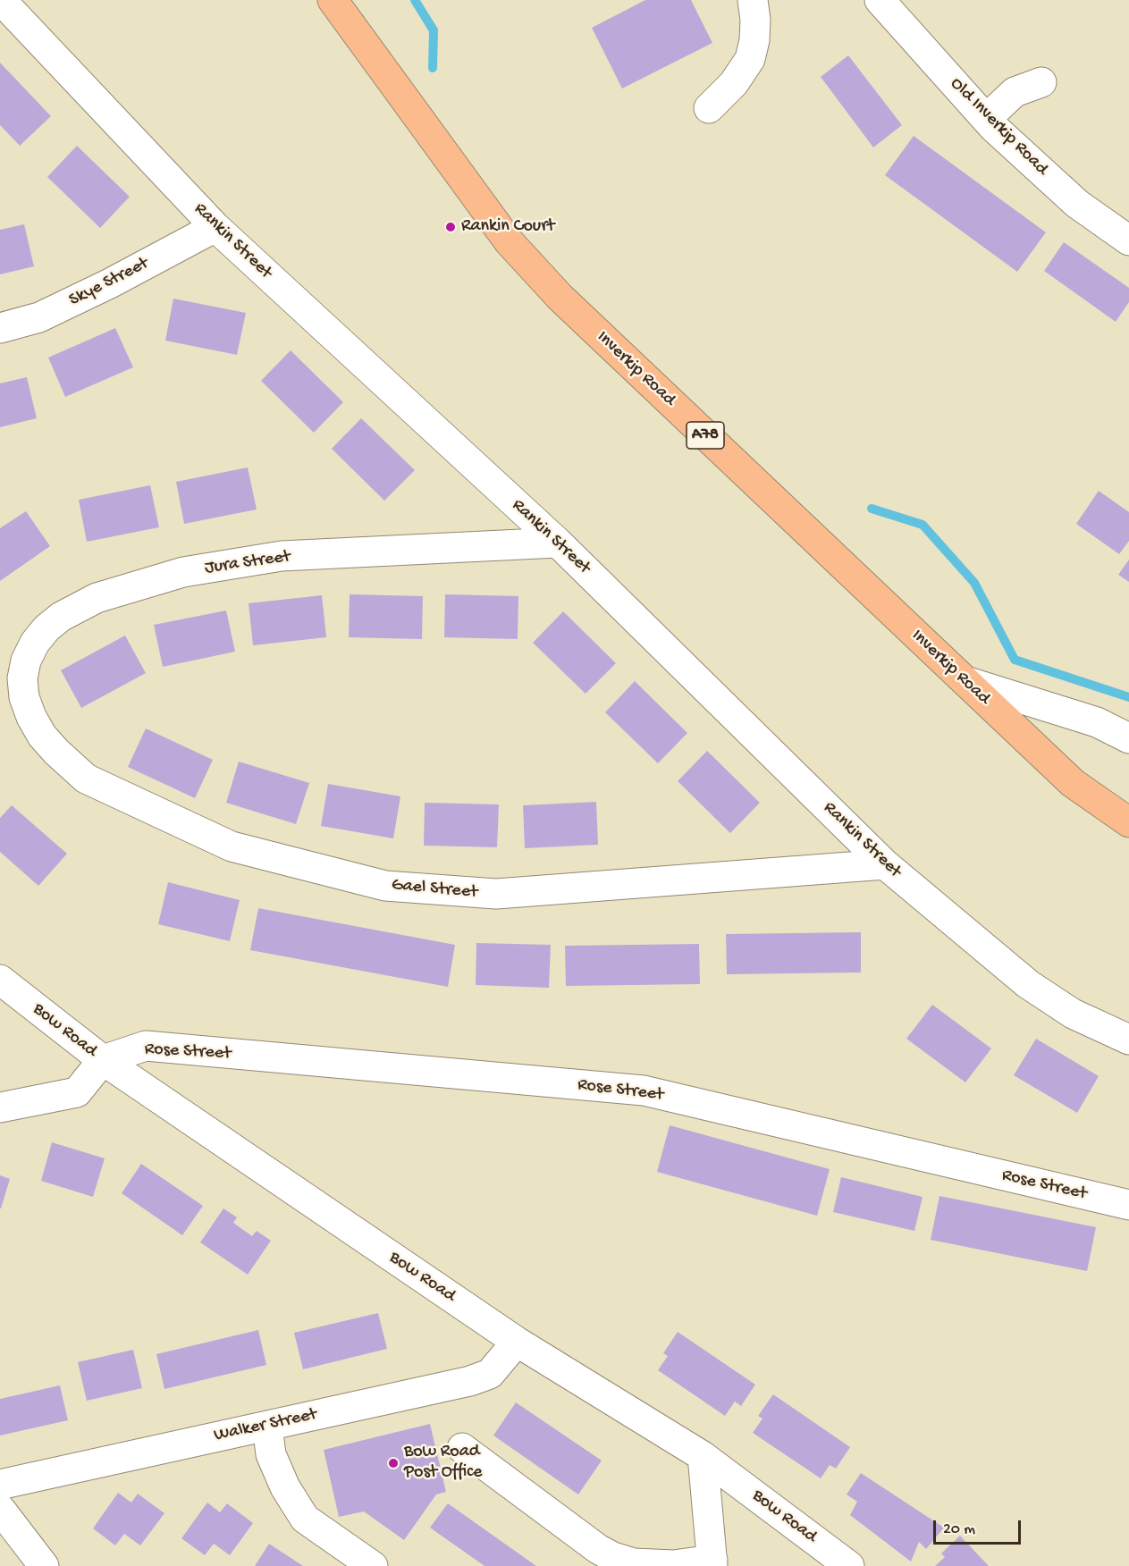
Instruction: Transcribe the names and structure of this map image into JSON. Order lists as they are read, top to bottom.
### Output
{
  "streets": {
    "highway": ["Inverkip Road", "A78"],
    "street": [
      "Old Inverkip Road",
      "Rankin Street",
      "Skye Street",
      "Jura Street",
      "Gael Street",
      "Bow Road",
      "Rose Street",
      "Walker Street"
    ]
  },
  "crossings": [
    ["Rankin Street", "Skye Street"],
    ["Rankin Street", "Jura Street"],
    ["Rankin Street", "Gael Street"],
    ["Jura Street", "Gael Street"],
    ["Bow Road", "Rose Street"],
    ["Bow Road", "Walker Street"]
  ],
  "places": ["Rankin Court", "Bow Road Post Office"],
  "scale_bar": "20 m"
}
